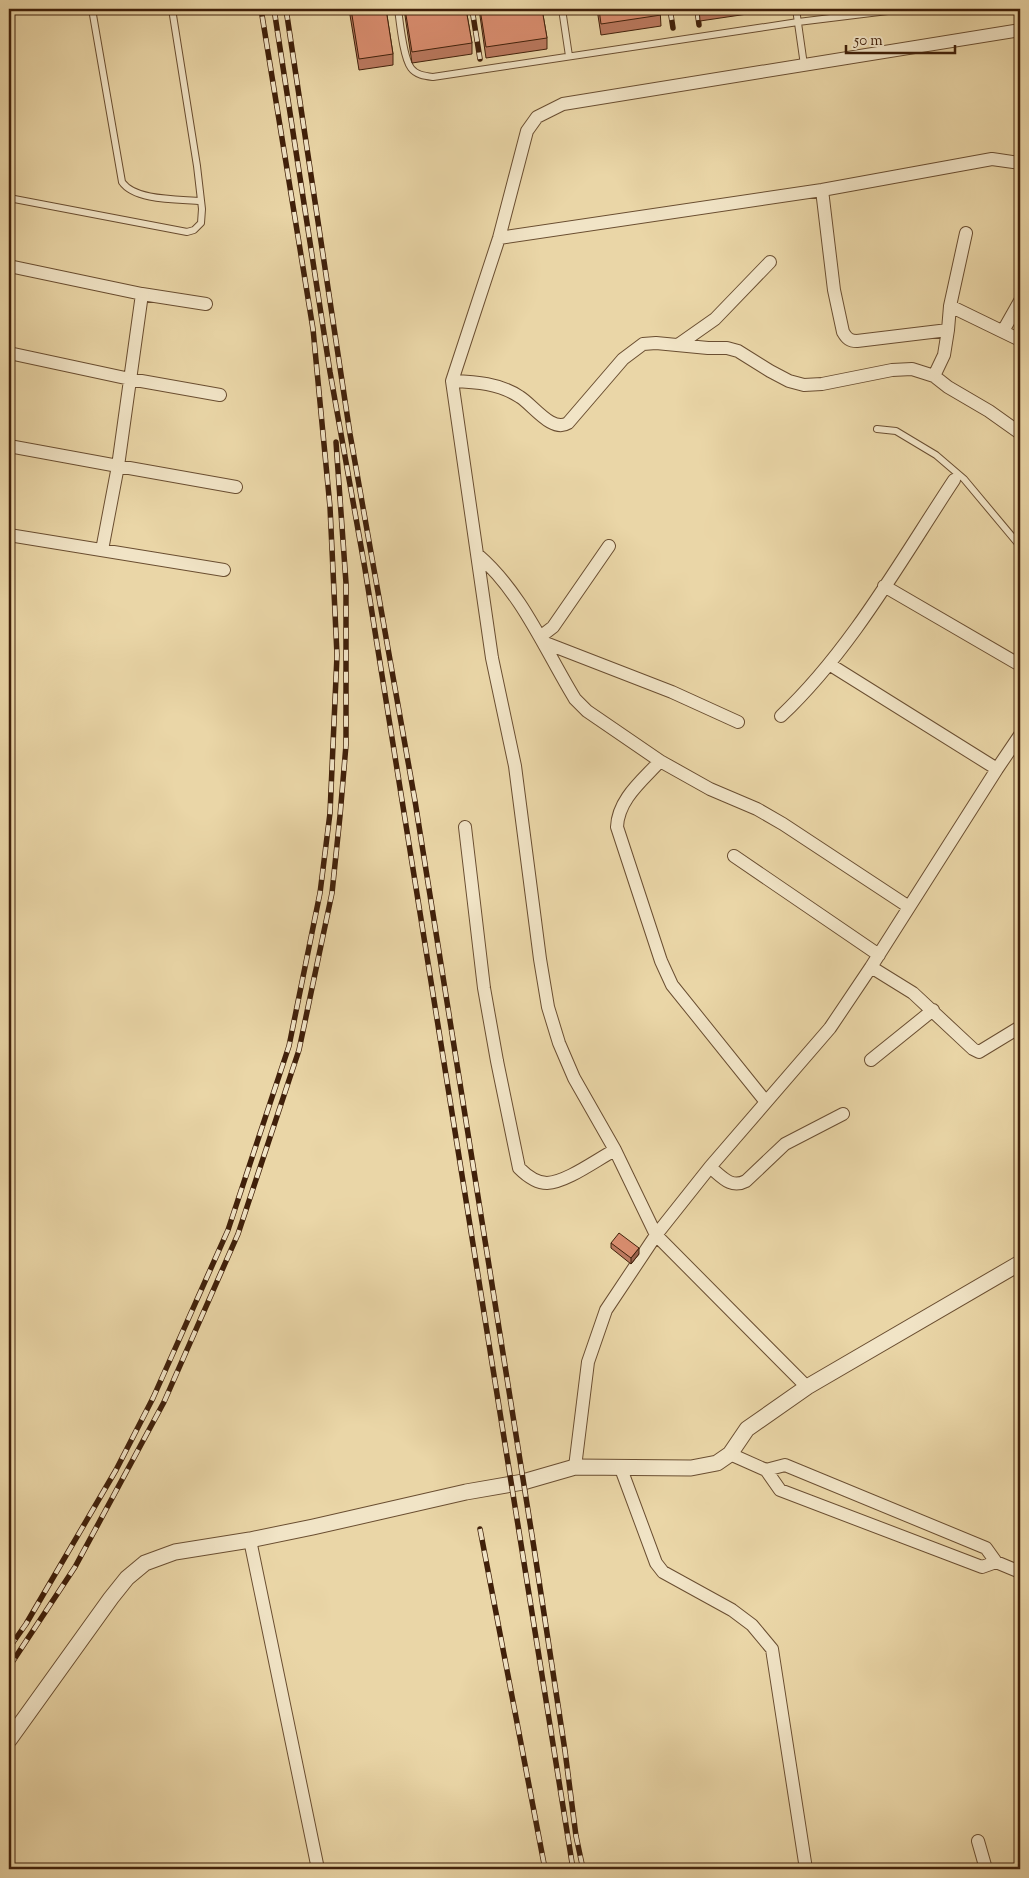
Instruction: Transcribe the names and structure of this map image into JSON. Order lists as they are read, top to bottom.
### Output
{
  "scale_bar": "50 m"
}
